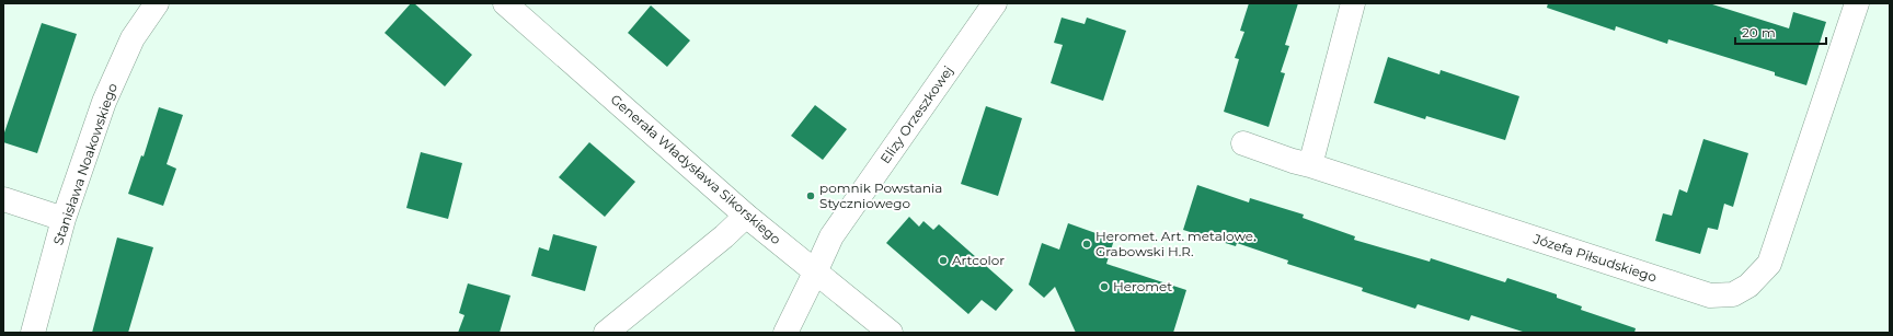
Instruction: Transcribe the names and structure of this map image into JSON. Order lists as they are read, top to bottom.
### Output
{
  "streets": {
    "street": [
      "Elizy Orzeszkowej",
      "Stanisława Noakowskiego",
      "Generała Władysława Sikorskiego",
      "Józefa Piłsudskiego"
    ]
  },
  "crossings": [
    ["Elizy Orzeszkowej", "Generała Władysława Sikorskiego"]
  ],
  "places": [
    "pomnik Powstania Styczniowego",
    "Heromet. Art. metalowe. Grabowski H.R.",
    "Artcolor",
    "Heromet"
  ],
  "scale_bar": "20 m"
}
